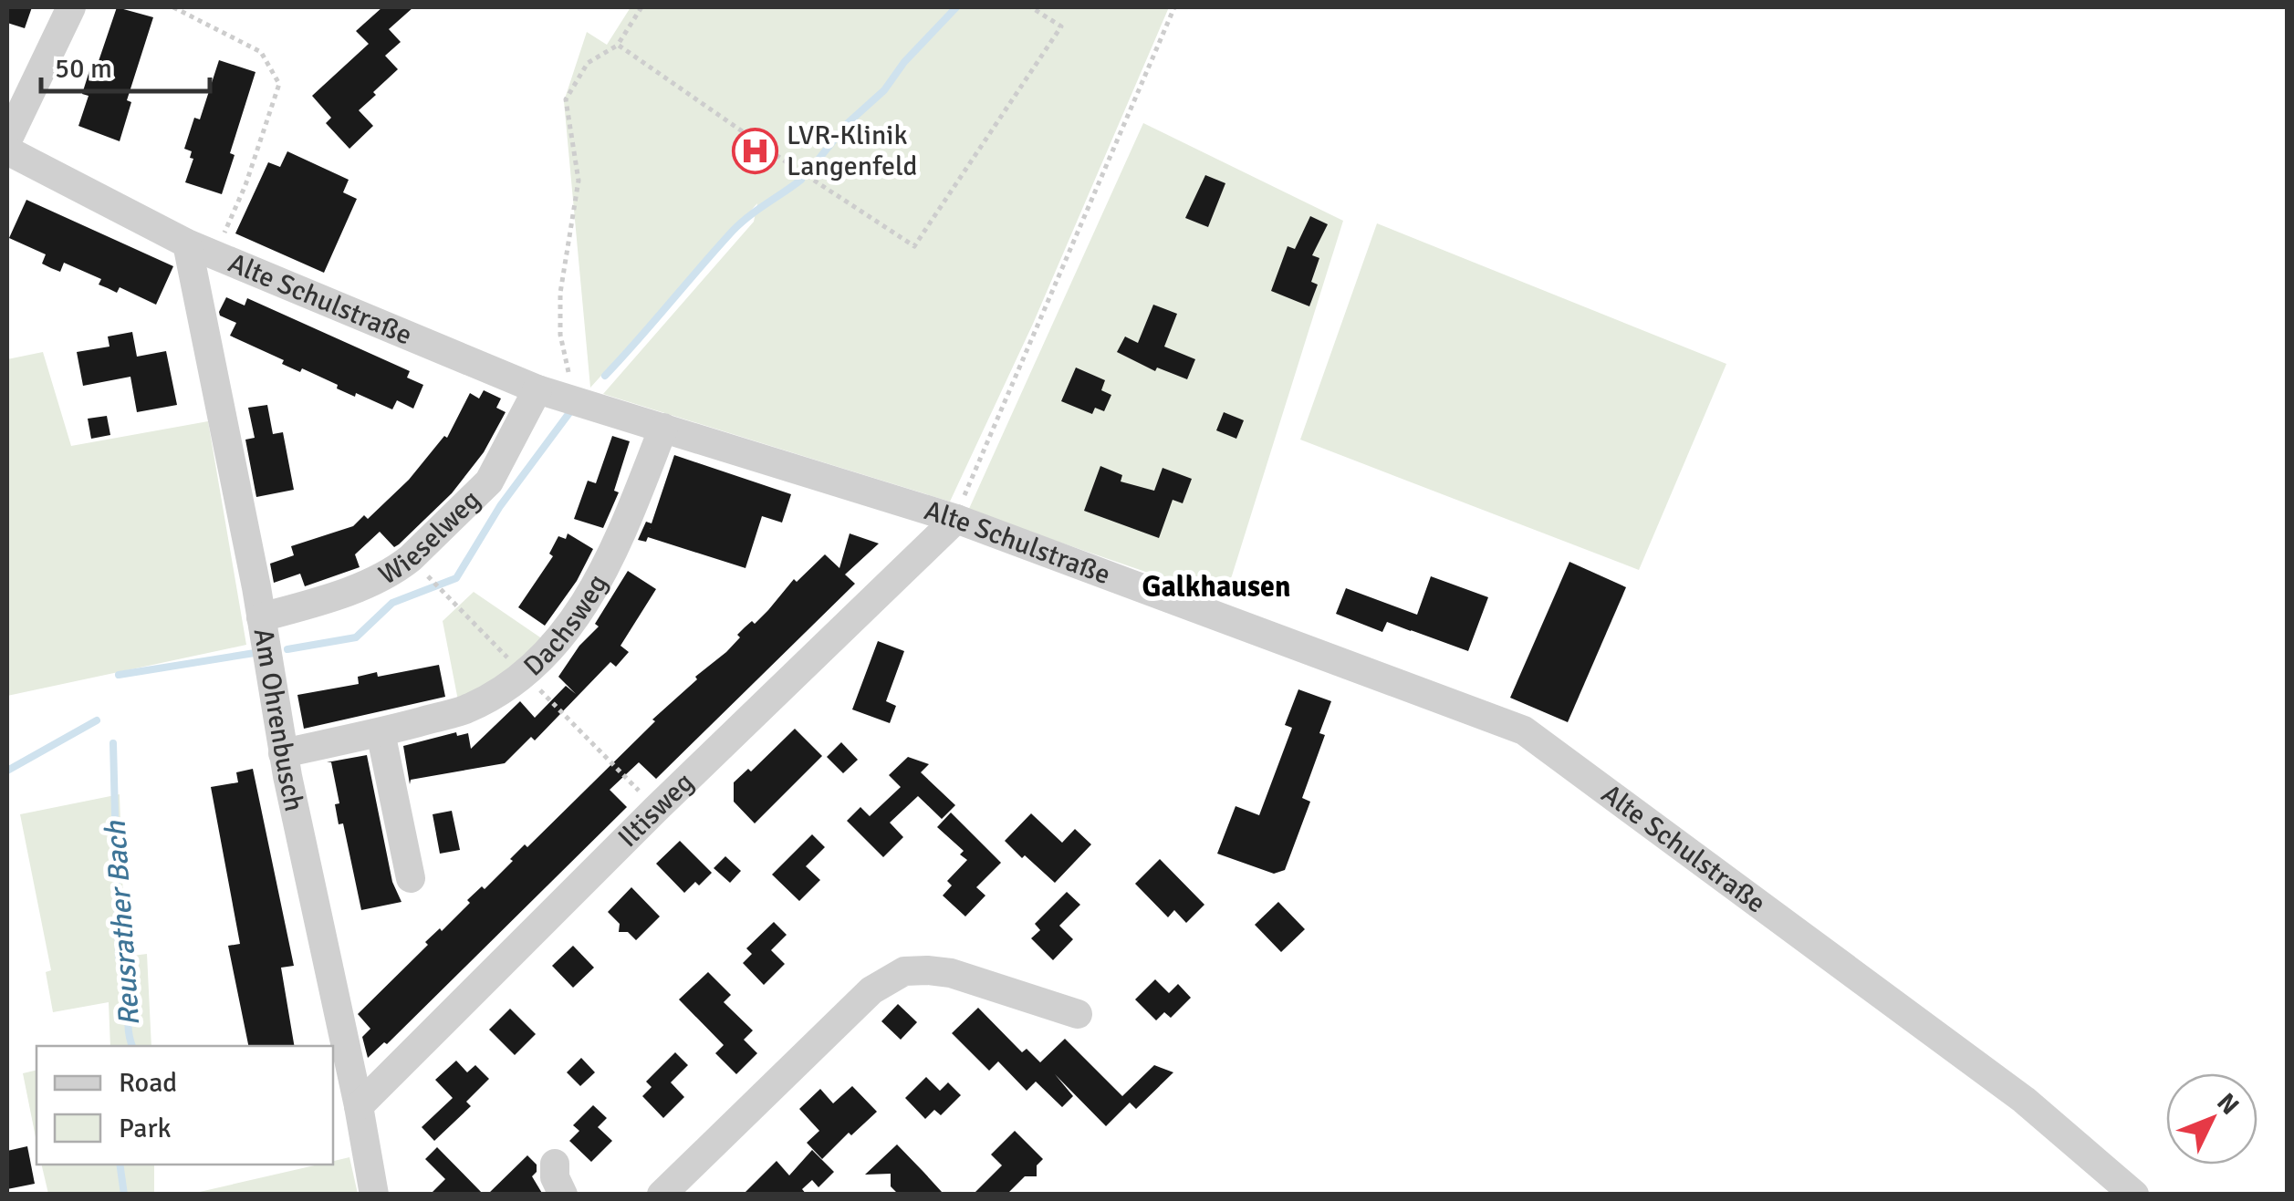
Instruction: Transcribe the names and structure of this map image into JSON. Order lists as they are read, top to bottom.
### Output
{
  "streets": {
    "street": [
      "Alte Schulstraße",
      "Wieselweg",
      "Dachsweg",
      "Am Ohrenbusch",
      "Iltisweg"
    ]
  },
  "crossings": [
    ["Alte Schulstraße", "Wieselweg"],
    ["Alte Schulstraße", "Dachsweg"],
    ["Alte Schulstraße", "Am Ohrenbusch"],
    ["Alte Schulstraße", "Iltisweg"],
    ["Wieselweg", "Am Ohrenbusch"],
    ["Dachsweg", "Am Ohrenbusch"],
    ["Am Ohrenbusch", "Iltisweg"]
  ],
  "districts": ["Galkhausen"],
  "water": ["Reusrather Bach"],
  "places": {
    "hospital": ["LVR-Klinik Langenfeld"]
  },
  "legend": ["Road", "Park"],
  "scale_bar": "50 m",
  "north": "top right"
}
